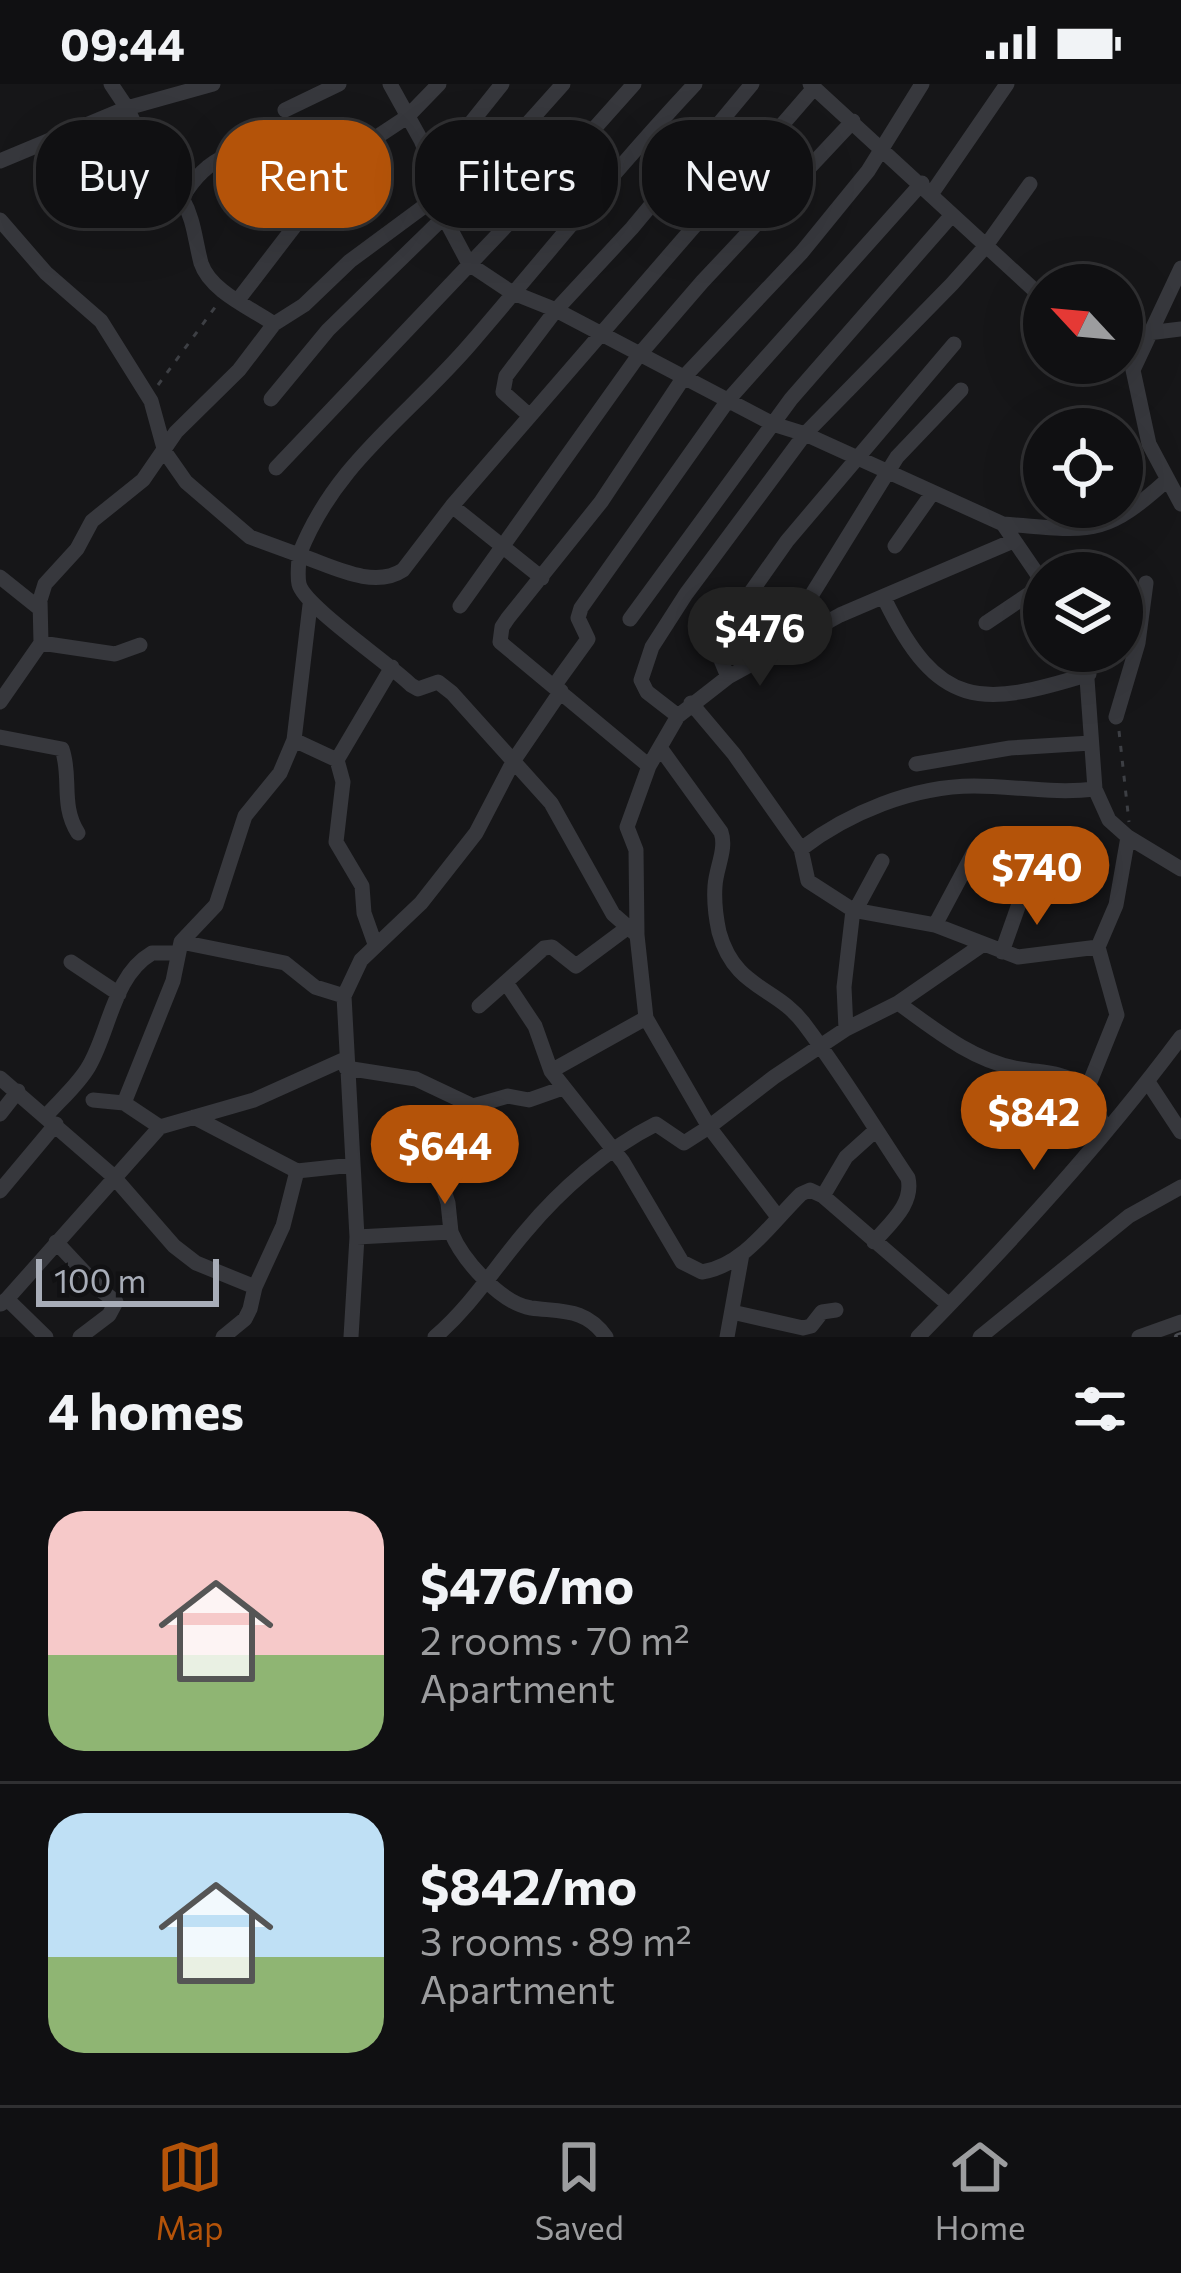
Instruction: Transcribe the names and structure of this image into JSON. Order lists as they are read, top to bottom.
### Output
{
  "scale_bar": "100 m",
  "north": "top left",
  "page": {
    "status": "09:44",
    "chip": [
      "Buy",
      "Rent",
      "Filters",
      "New"
    ],
    "price": [
      "$476",
      "$740",
      "$842",
      "$644"
    ],
    "scale": "100 m",
    "heading": "4 homes",
    "list": [
      {
        "name": "$476/mo",
        "note": "2 rooms · 70 m² · Apartment"
      },
      {
        "name": "$842/mo",
        "note": "3 rooms · 89 m² · Apartment"
      }
    ],
    "tabs": ["Map", "Saved", "Home"]
  }
}
